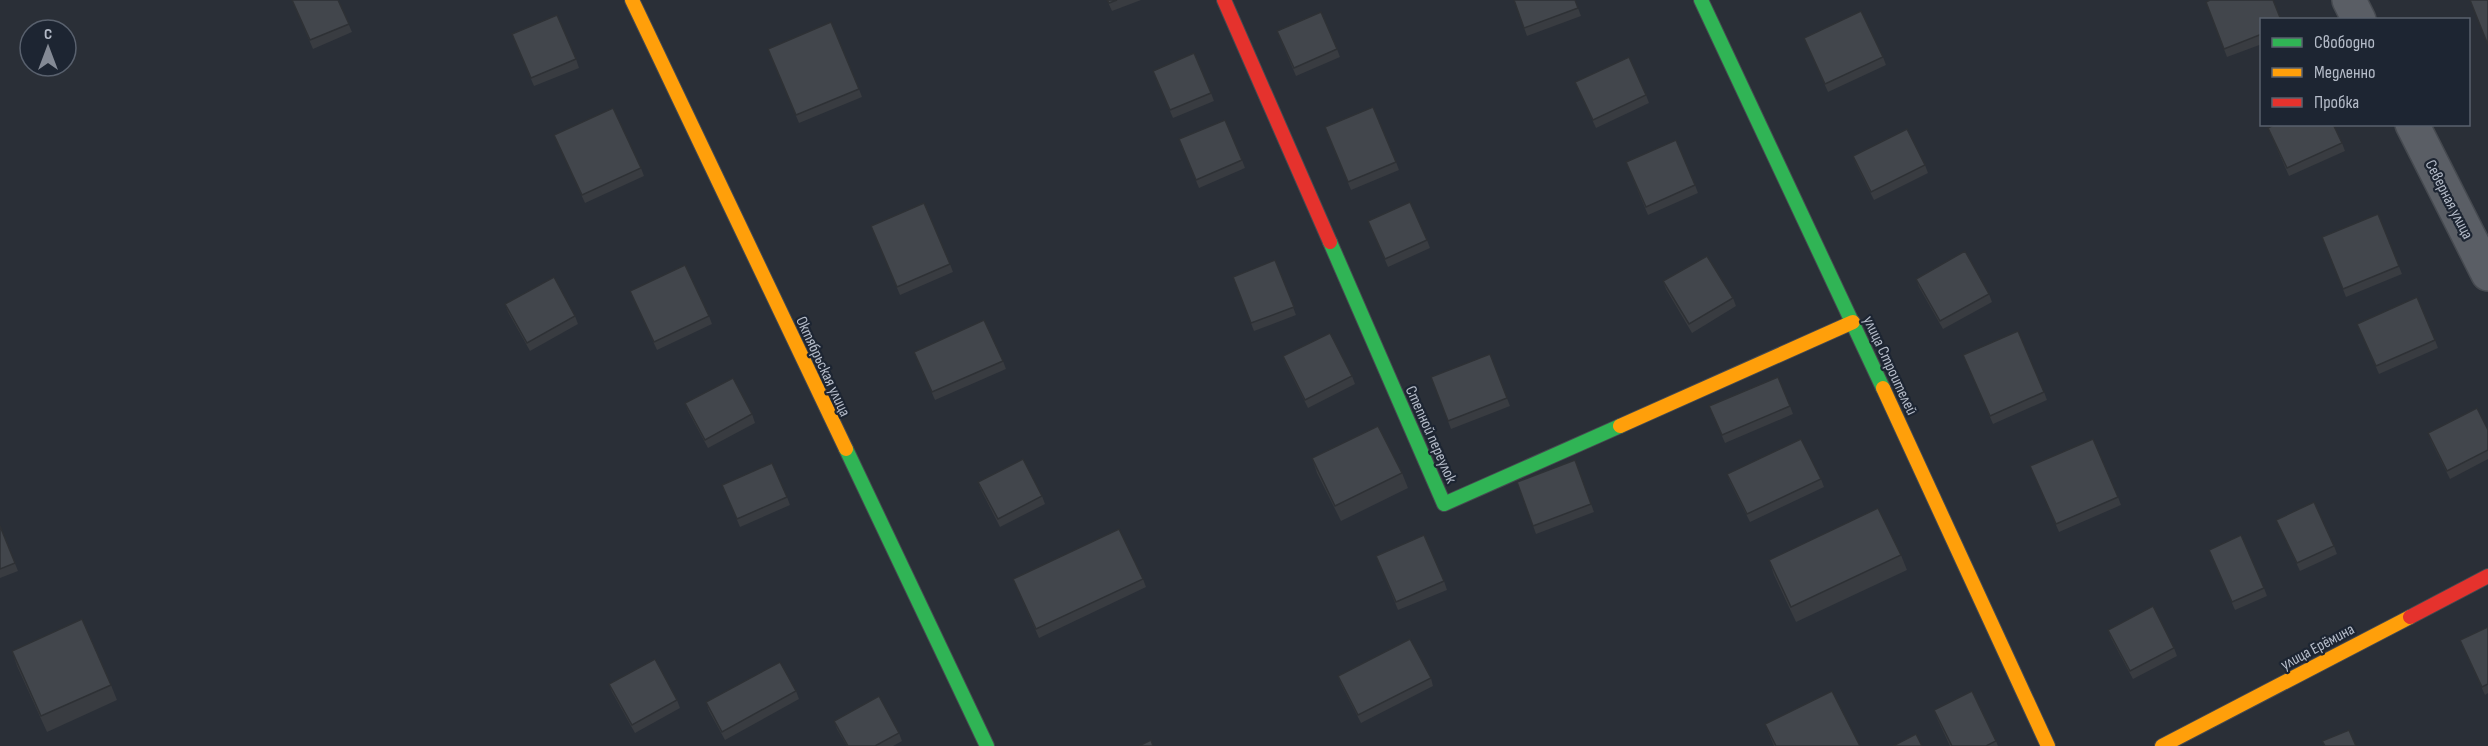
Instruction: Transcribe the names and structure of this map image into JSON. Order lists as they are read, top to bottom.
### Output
{
  "streets": {
    "street": [
      "Северная улица",
      "улица Строителей",
      "Октябрьская улица",
      "Степной переулок",
      "улица Ерёмина"
    ]
  },
  "crossings": [
    ["улица Строителей", "Степной переулок"]
  ],
  "legend": ["Свободно", "Медленно", "Пробка"],
  "north": "top"
}
